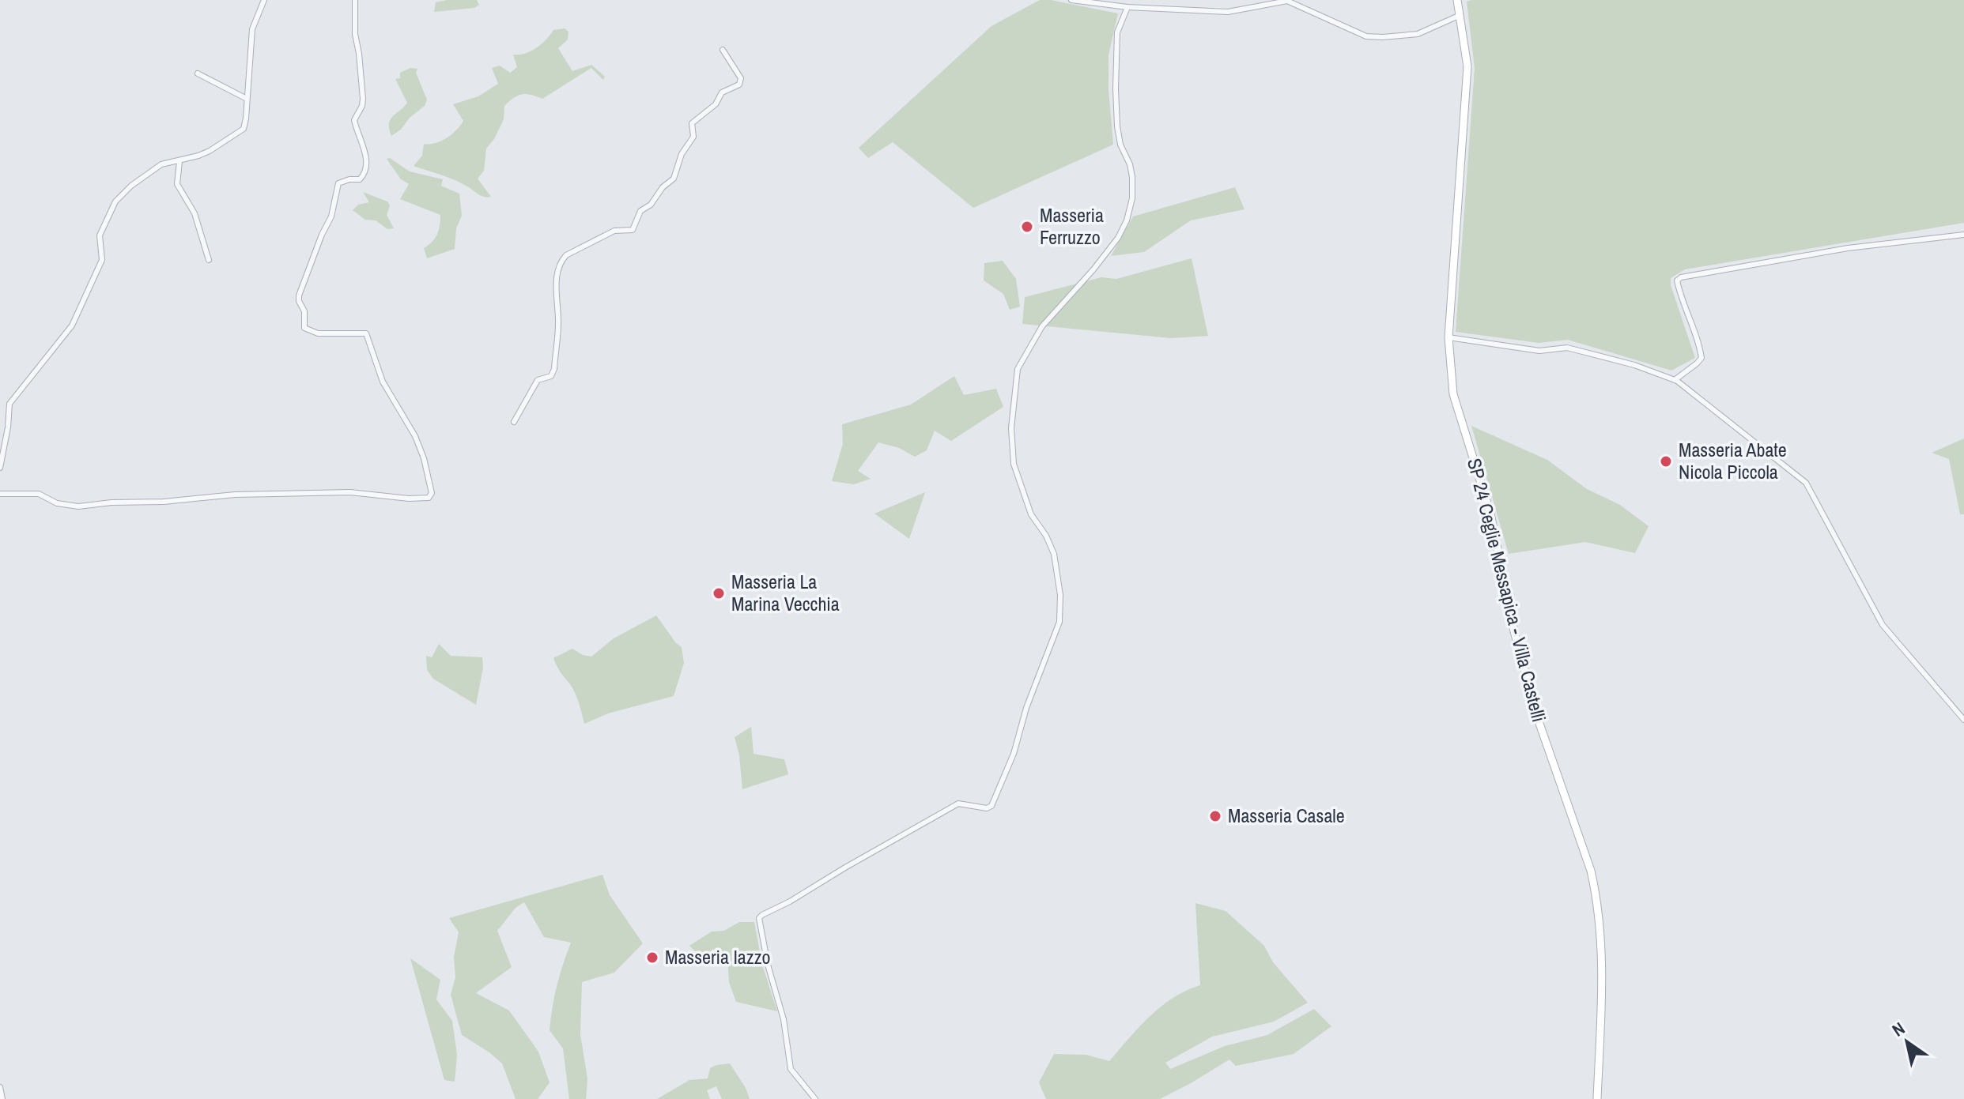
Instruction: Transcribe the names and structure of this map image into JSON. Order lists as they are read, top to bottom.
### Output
{
  "streets": {
    "main road": ["SP 24 Ceglie Messapica - Villa Castelli"]
  },
  "places": [
    "Masseria Ferruzzo",
    "Masseria Abate Nicola Piccola",
    "Masseria La Marina Vecchia",
    "Masseria Casale",
    "Masseria Iazzo"
  ],
  "north": "top left"
}
